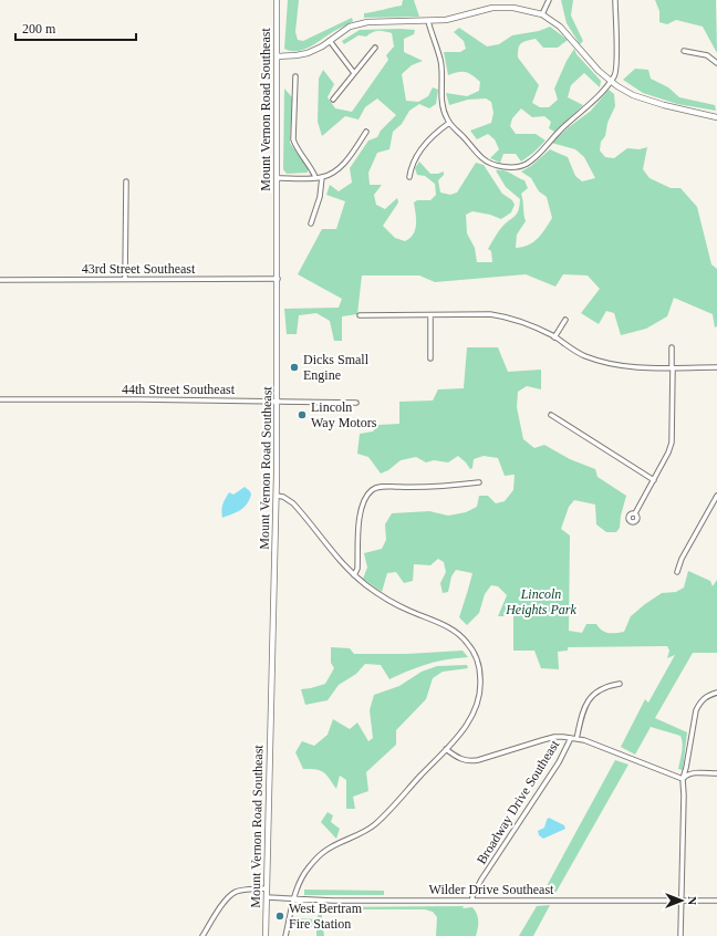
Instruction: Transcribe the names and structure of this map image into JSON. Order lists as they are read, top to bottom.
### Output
{
  "streets": {
    "main road": ["Mount Vernon Road Southeast"],
    "street": [
      "43rd Street Southeast",
      "44th Street Southeast",
      "Broadway Drive Southeast",
      "Wilder Drive Southeast"
    ]
  },
  "crossings": [
    ["Mount Vernon Road Southeast", "43rd Street Southeast"],
    ["Mount Vernon Road Southeast", "44th Street Southeast"],
    ["Mount Vernon Road Southeast", "Wilder Drive Southeast"],
    ["Broadway Drive Southeast", "Wilder Drive Southeast"]
  ],
  "parks": ["Lincoln Heights Park"],
  "places": ["Dicks Small Engine", "Lincoln Way Motors", "West Bertram Fire Station"],
  "scale_bar": "200 m",
  "north": "right"
}
